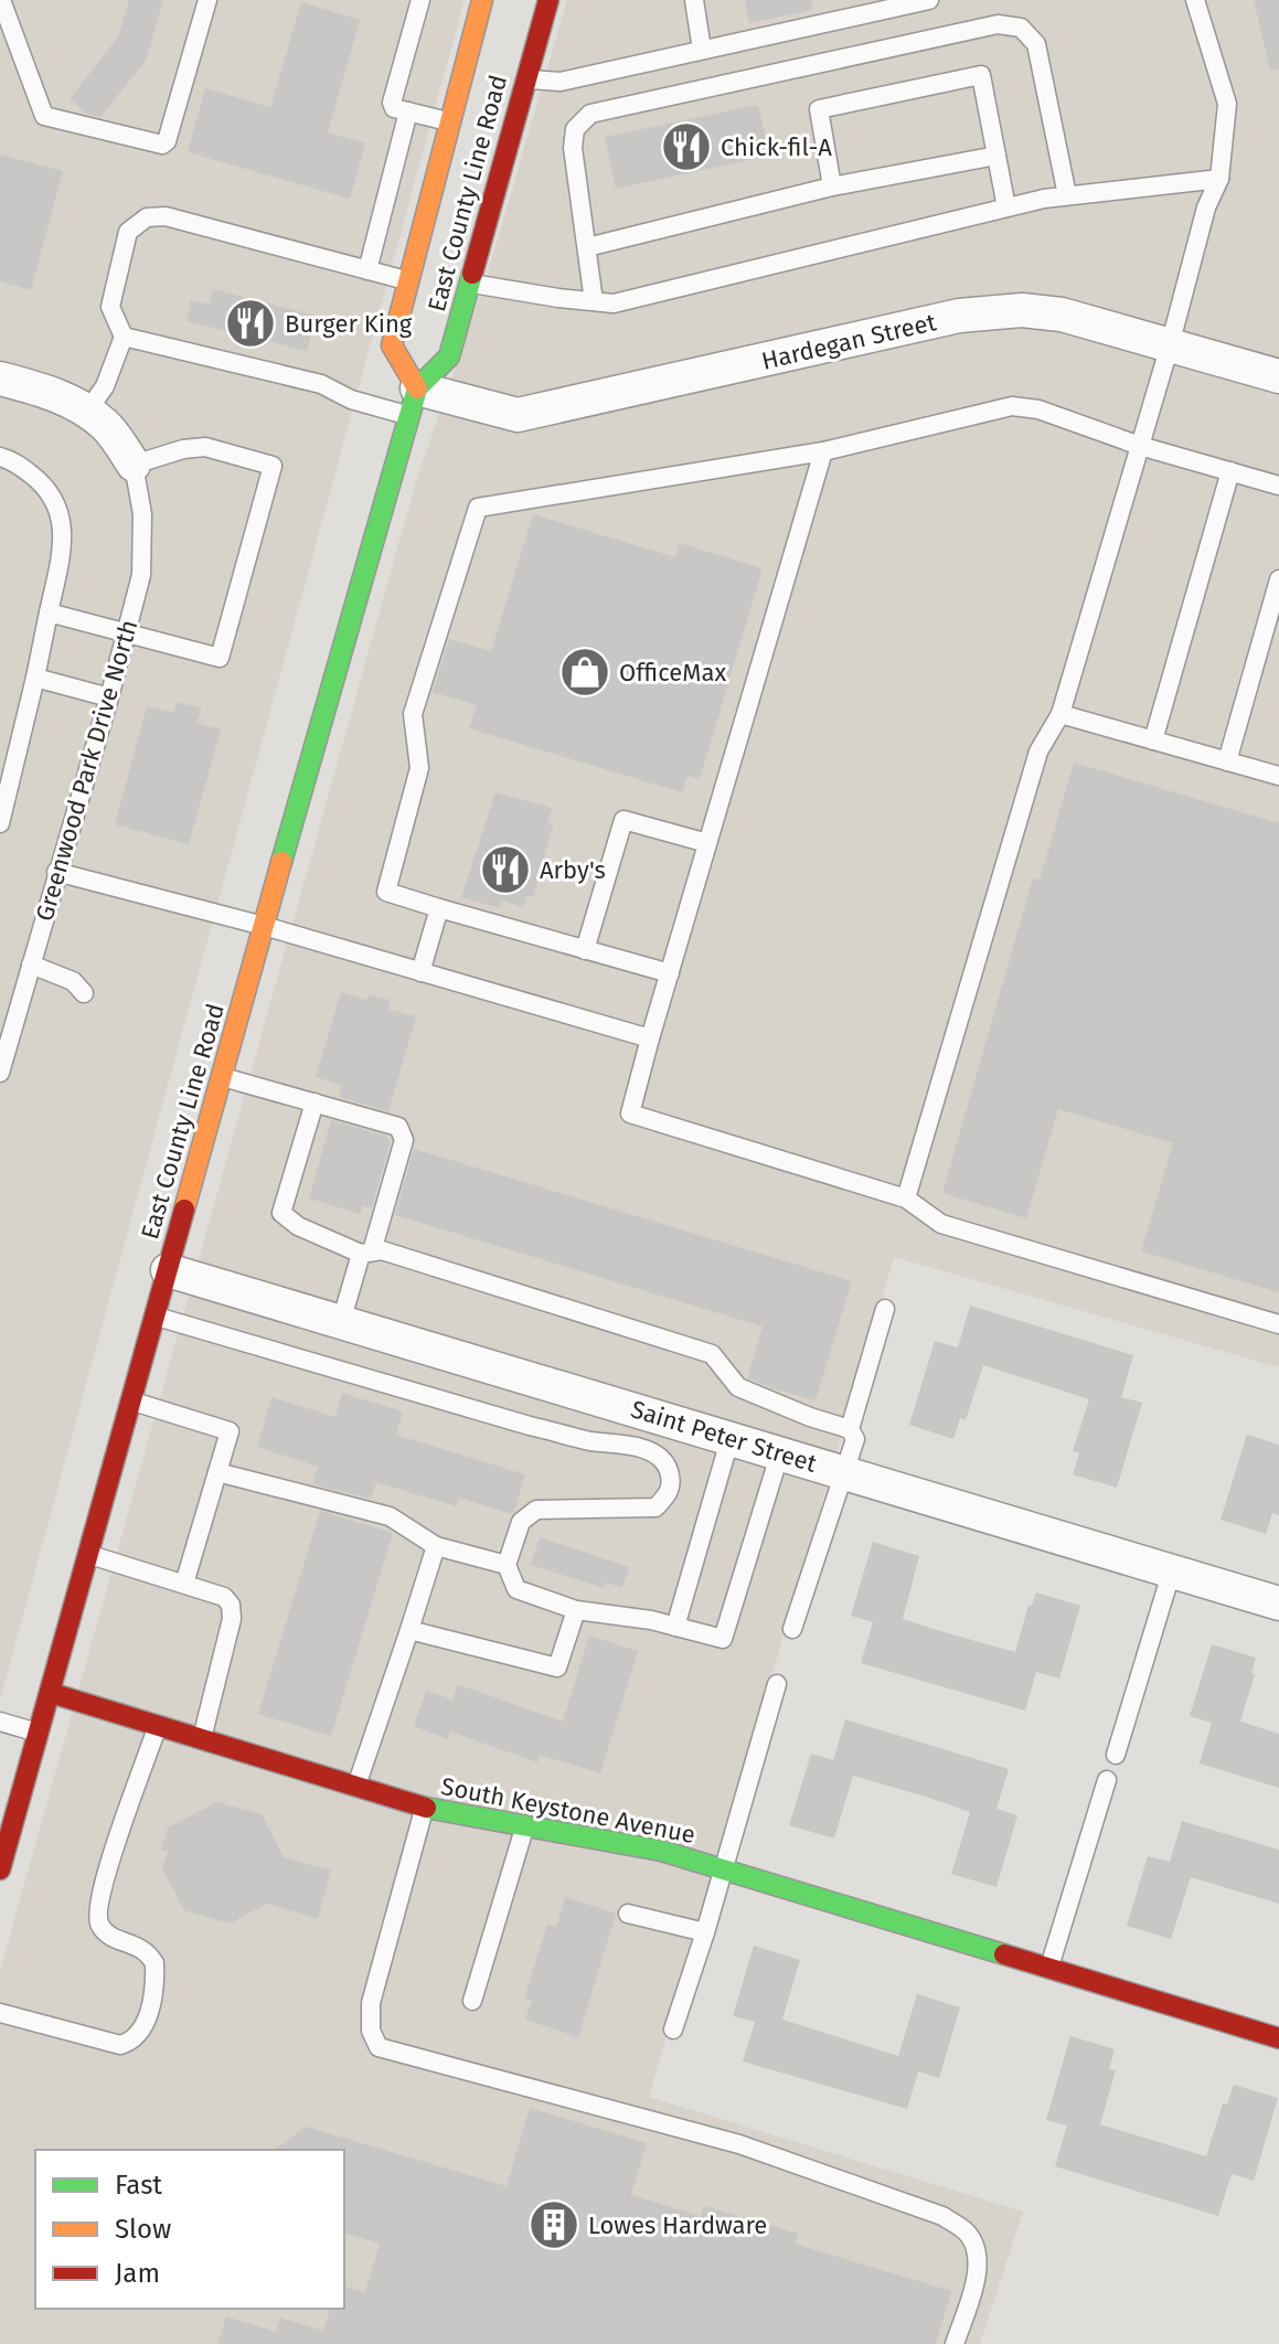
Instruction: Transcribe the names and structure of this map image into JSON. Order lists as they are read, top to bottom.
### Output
{
  "streets": {
    "main road": ["East County Line Road", "South Keystone Avenue"],
    "street": ["Hardegan Street", "Saint Peter Street"],
    "lane": ["Greenwood Park Drive North"]
  },
  "crossings": [
    ["East County Line Road", "Hardegan Street"],
    ["East County Line Road", "Saint Peter Street"],
    ["East County Line Road", "South Keystone Avenue"]
  ],
  "places": {
    "restaurant": ["Chick-fil-A", "Burger King", "Arby's"],
    "shop": ["OfficeMax"],
    "building": ["Lowes Hardware"]
  },
  "legend": ["Fast", "Slow", "Jam"]
}
